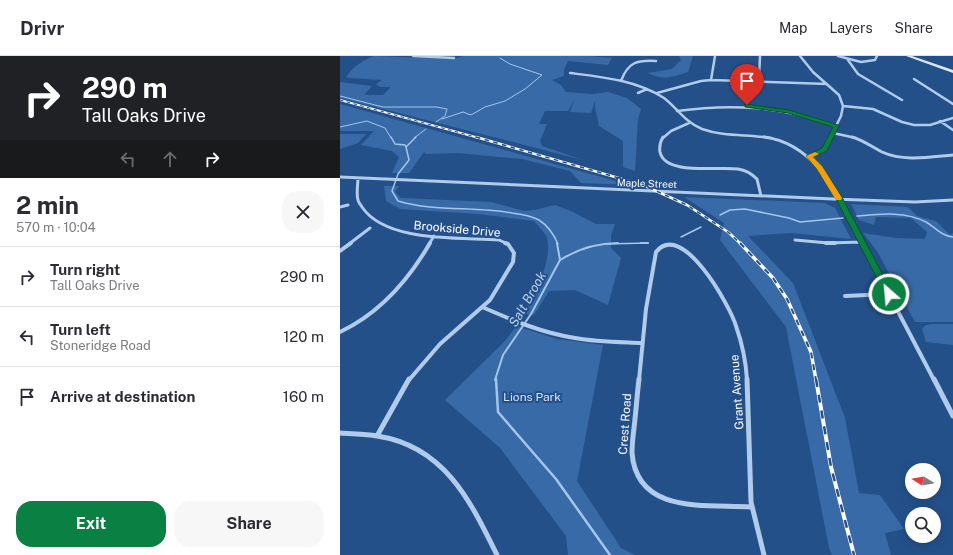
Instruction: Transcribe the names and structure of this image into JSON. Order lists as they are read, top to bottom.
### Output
{
  "streets": {
    "street": [
      "Maple Street",
      "Brookside Drive",
      "Grant Avenue",
      "Crest Road"
    ]
  },
  "crossings": [
    ["Grant Avenue", "Crest Road"]
  ],
  "water": ["Salt Brook"],
  "parks": ["Lions Park"],
  "north": "left",
  "page": {
    "header": "Drivr",
    "nav": ["Map", "Layers", "Share"],
    "turn": ["290 m", "Tall Oaks Drive"],
    "heading": ["2 min", "570 m · 10:04"],
    "list": [
      {
        "name": "Turn right",
        "note": "Tall Oaks Drive",
        "value": "290 m"
      },
      {
        "name": "Turn left",
        "note": "Stoneridge Road",
        "value": "120 m"
      },
      {
        "name": "Arrive at destination",
        "value": "160 m"
      }
    ],
    "buttons": ["Exit", "Share"]
  }
}
